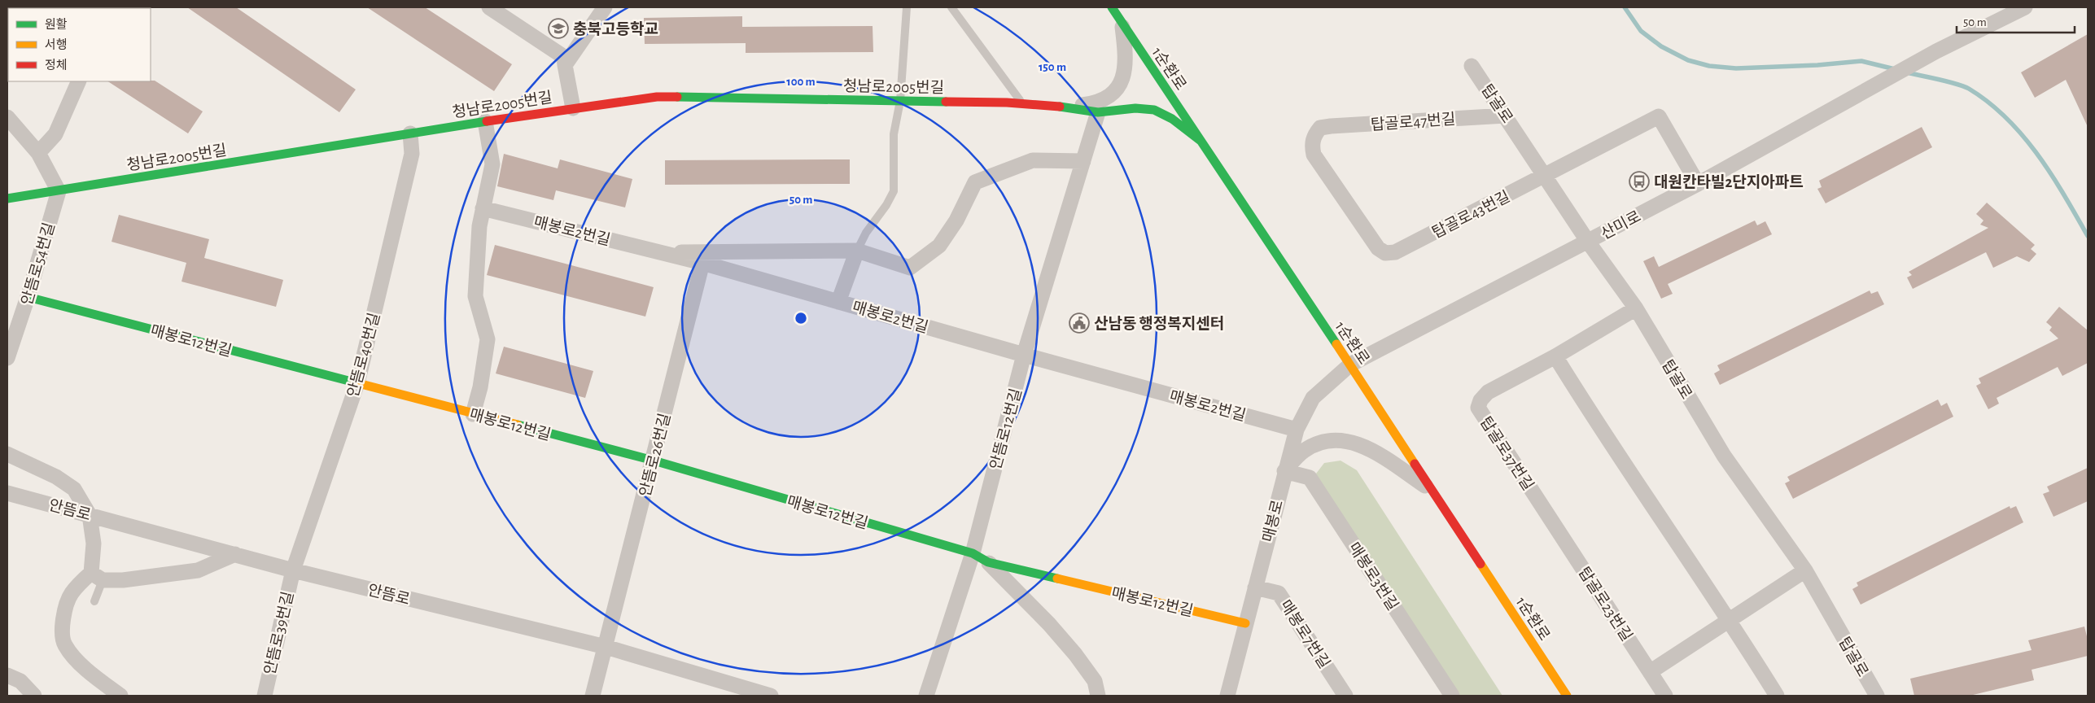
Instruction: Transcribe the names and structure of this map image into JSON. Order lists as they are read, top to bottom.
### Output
{
  "streets": {
    "street": [
      "1순환로",
      "청남로2005번길",
      "탑골로",
      "탑골로47번길",
      "탑골로43번길",
      "산미로",
      "매봉로2번길",
      "안뜸로54번길",
      "매봉로12번길",
      "안뜸로40번길",
      "안뜸로12번길",
      "탑골로37번길",
      "안뜸로26번길",
      "안뜸로",
      "매봉로",
      "매봉로3번길",
      "탑골로23번길",
      "안뜸로39번길",
      "매봉로7번길"
    ]
  },
  "crossings": [
    ["1순환로", "청남로2005번길"],
    ["1순환로", "산미로"],
    ["1순환로", "매봉로"],
    ["청남로2005번길", "안뜸로54번길"],
    ["청남로2005번길", "안뜸로40번길"],
    ["청남로2005번길", "안뜸로12번길"],
    ["탑골로", "탑골로47번길"],
    ["탑골로", "탑골로43번길"],
    ["탑골로", "산미로"],
    ["탑골로", "탑골로37번길"],
    ["탑골로47번길", "탑골로43번길"],
    ["탑골로43번길", "산미로"],
    ["산미로", "매봉로"],
    ["매봉로2번길", "안뜸로12번길"],
    ["매봉로2번길", "안뜸로26번길"],
    ["매봉로2번길", "매봉로"],
    ["안뜸로54번길", "매봉로12번길"],
    ["매봉로12번길", "안뜸로40번길"],
    ["매봉로12번길", "안뜸로12번길"],
    ["매봉로12번길", "안뜸로26번길"],
    ["매봉로12번길", "매봉로"],
    ["안뜸로40번길", "안뜸로"],
    ["안뜸로40번길", "안뜸로39번길"],
    ["탑골로37번길", "탑골로23번길"],
    ["안뜸로26번길", "안뜸로"],
    ["안뜸로", "안뜸로39번길"],
    ["매봉로", "매봉로3번길"],
    ["매봉로", "매봉로7번길"]
  ],
  "places": {
    "school or university": ["충북고등학교"],
    "bus stop": ["대원칸타빌2단지아파트"],
    "public building": ["산남동 행정복지센터"]
  },
  "legend": ["원활", "서행", "정체"],
  "scale_bar": "50 m",
  "rings": ["150 m", "100 m", "50 m"]
}
